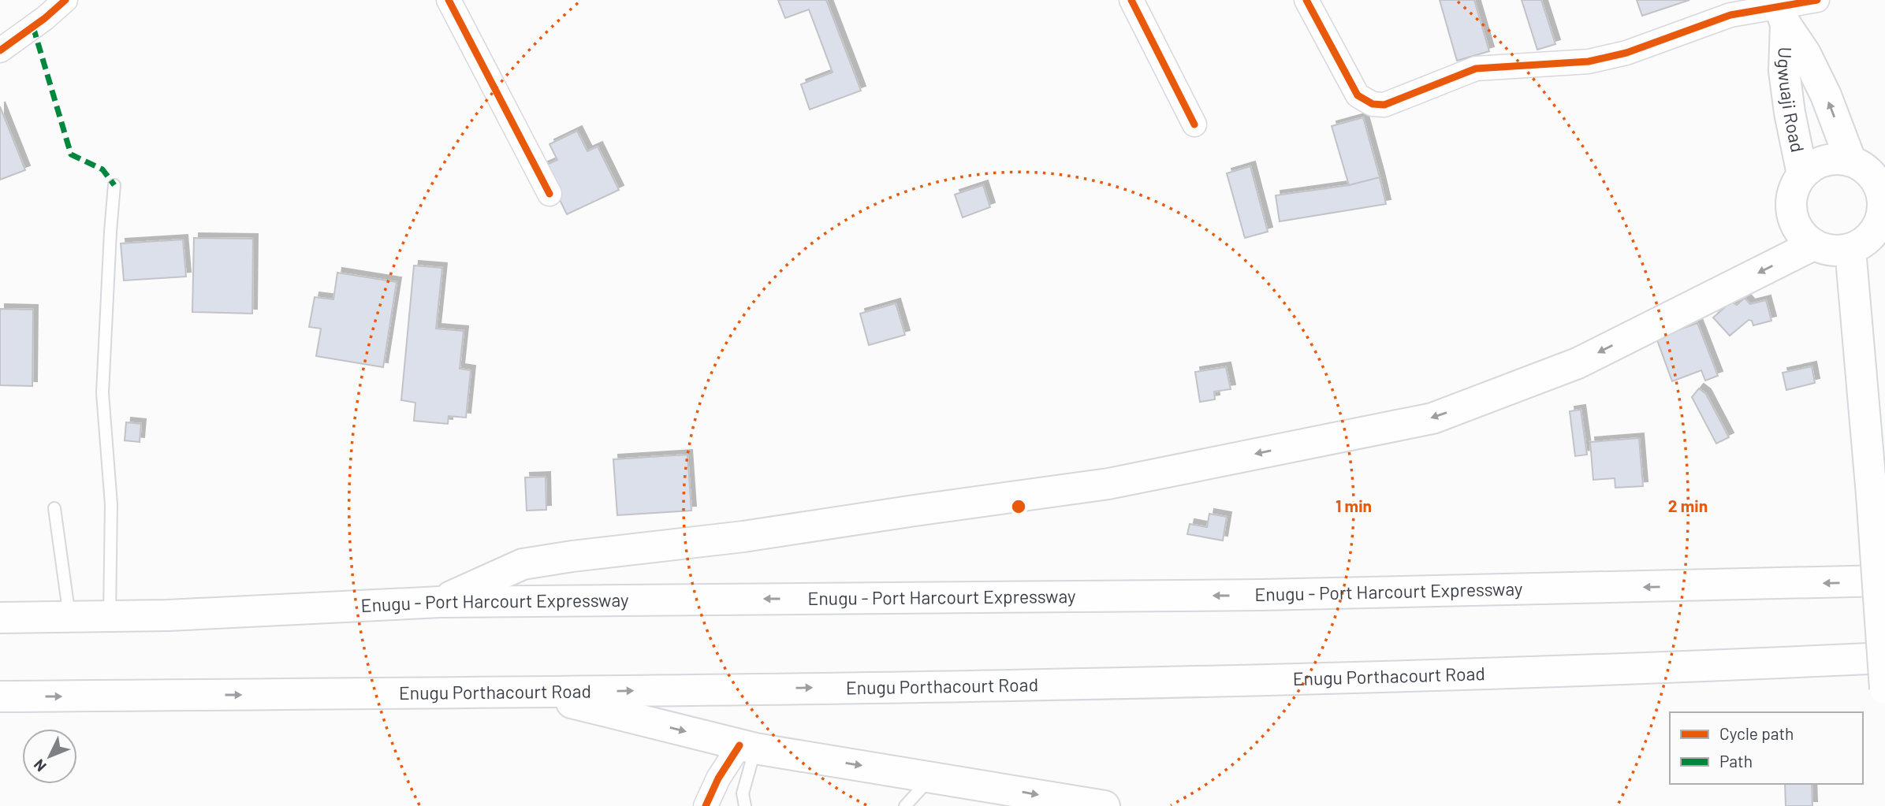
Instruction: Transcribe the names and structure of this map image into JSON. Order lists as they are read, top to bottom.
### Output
{
  "streets": {
    "main road": ["Ugwuaji Road", "Enugu - Port Harcourt Expressway", "Enugu Porthacourt Road"]
  },
  "legend": ["Cycle path", "Path"],
  "north": "bottom left",
  "rings": ["1 min", "2 min"]
}
